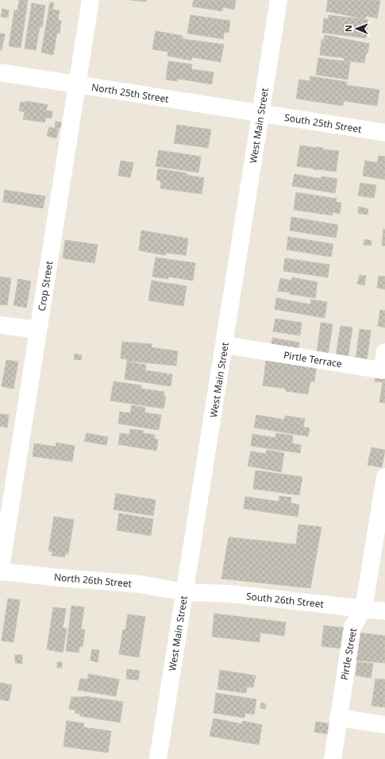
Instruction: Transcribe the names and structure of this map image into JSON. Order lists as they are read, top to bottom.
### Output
{
  "streets": {
    "street": [
      "North 25th Street",
      "South 25th Street",
      "West Main Street",
      "Crop Street",
      "Pirtle Terrace",
      "North 26th Street",
      "South 26th Street",
      "Pirtle Street"
    ]
  },
  "crossings": [
    ["North 25th Street", "South 25th Street"],
    ["North 25th Street", "West Main Street"],
    ["North 25th Street", "Crop Street"],
    ["South 25th Street", "West Main Street"],
    ["West Main Street", "Pirtle Terrace"],
    ["West Main Street", "North 26th Street"],
    ["West Main Street", "South 26th Street"],
    ["Crop Street", "North 26th Street"],
    ["North 26th Street", "South 26th Street"],
    ["South 26th Street", "Pirtle Street"]
  ],
  "north": "left"
}
